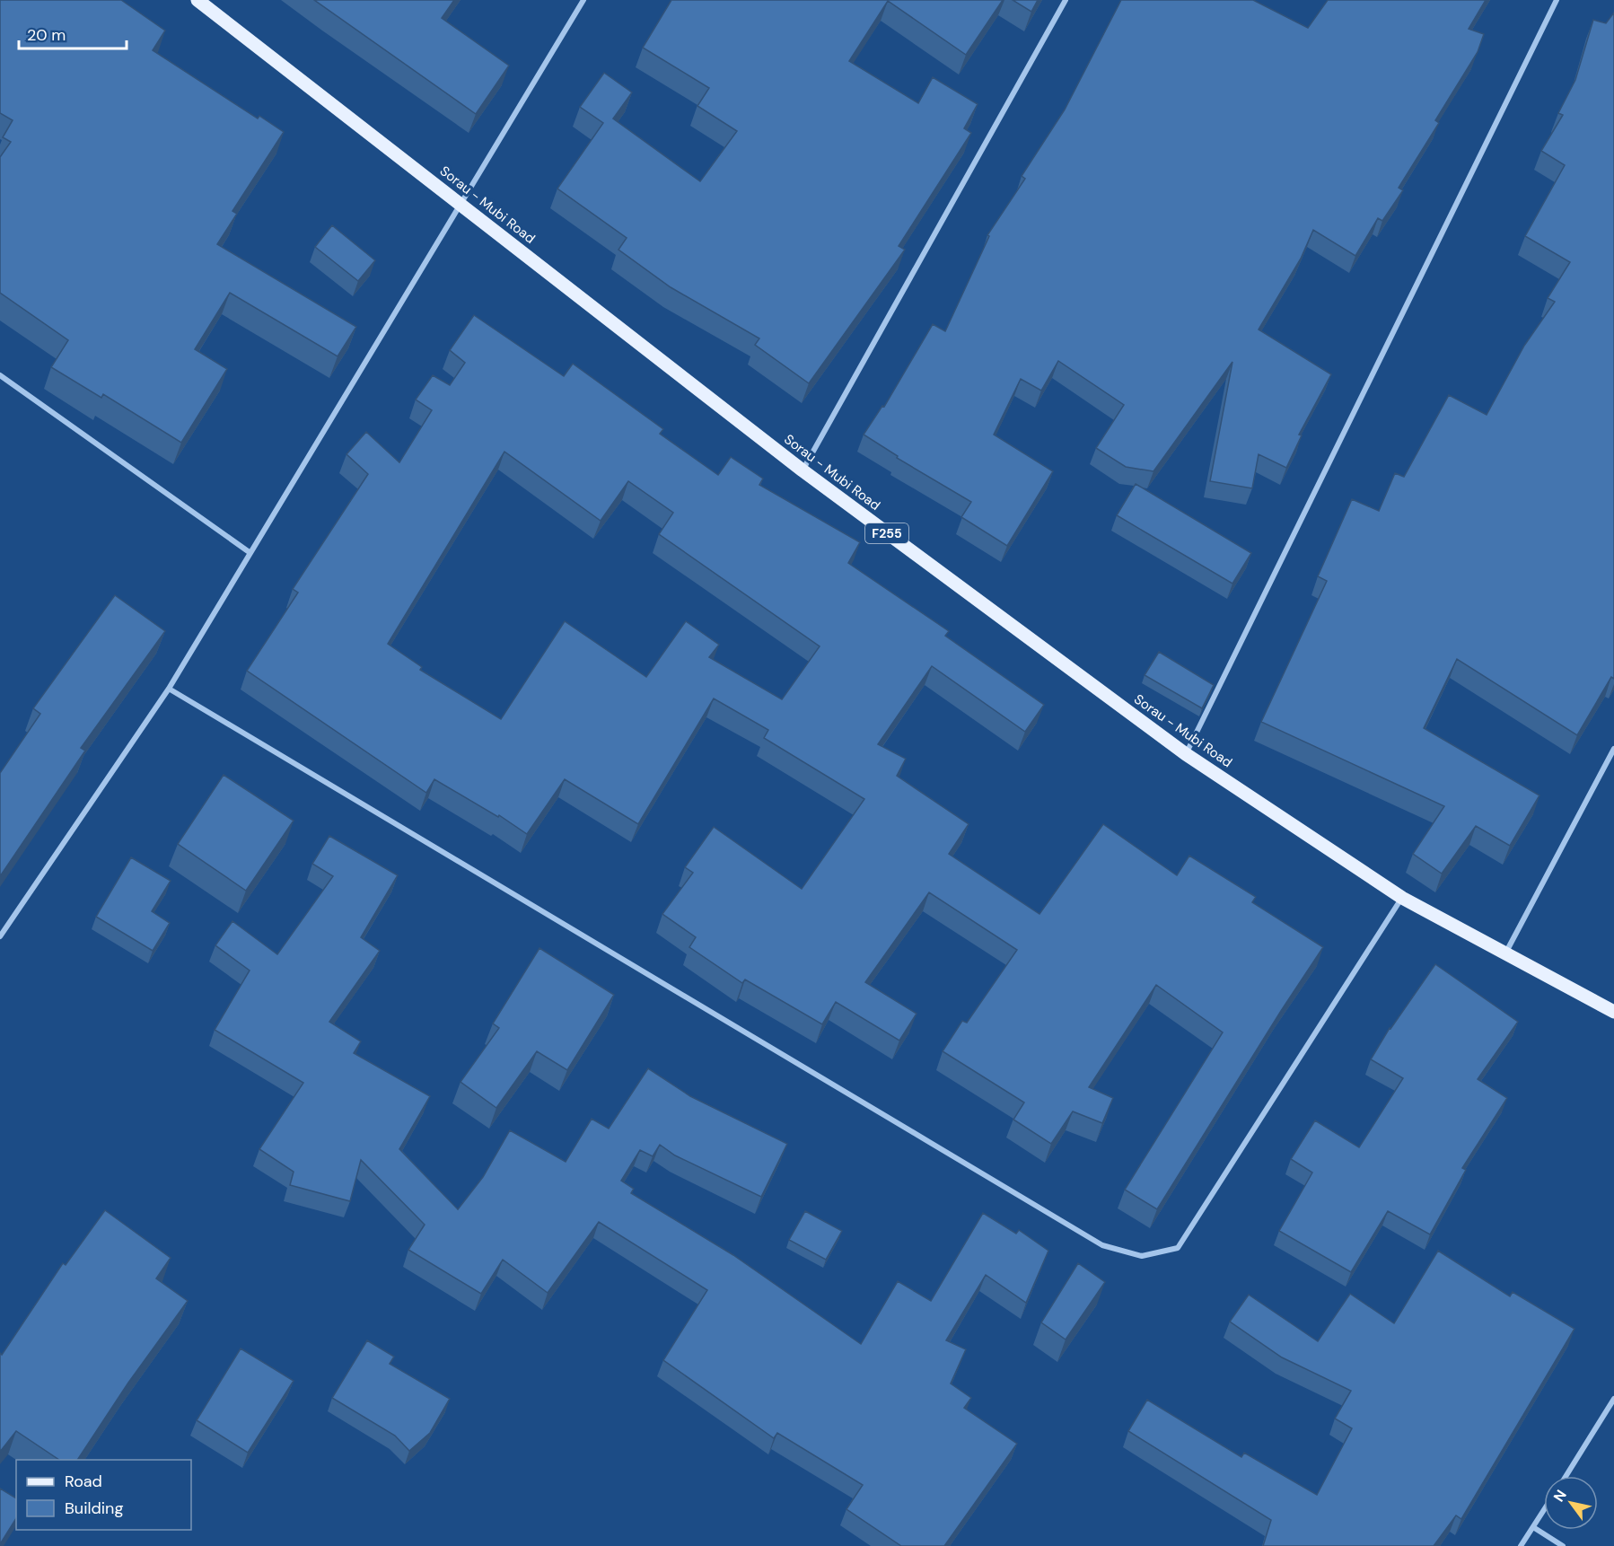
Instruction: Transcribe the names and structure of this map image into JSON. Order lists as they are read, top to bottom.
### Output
{
  "streets": {
    "main road": ["Sorau - Mubi Road", "F255"]
  },
  "legend": ["Road", "Building"],
  "scale_bar": "20 m",
  "north": "top left"
}
